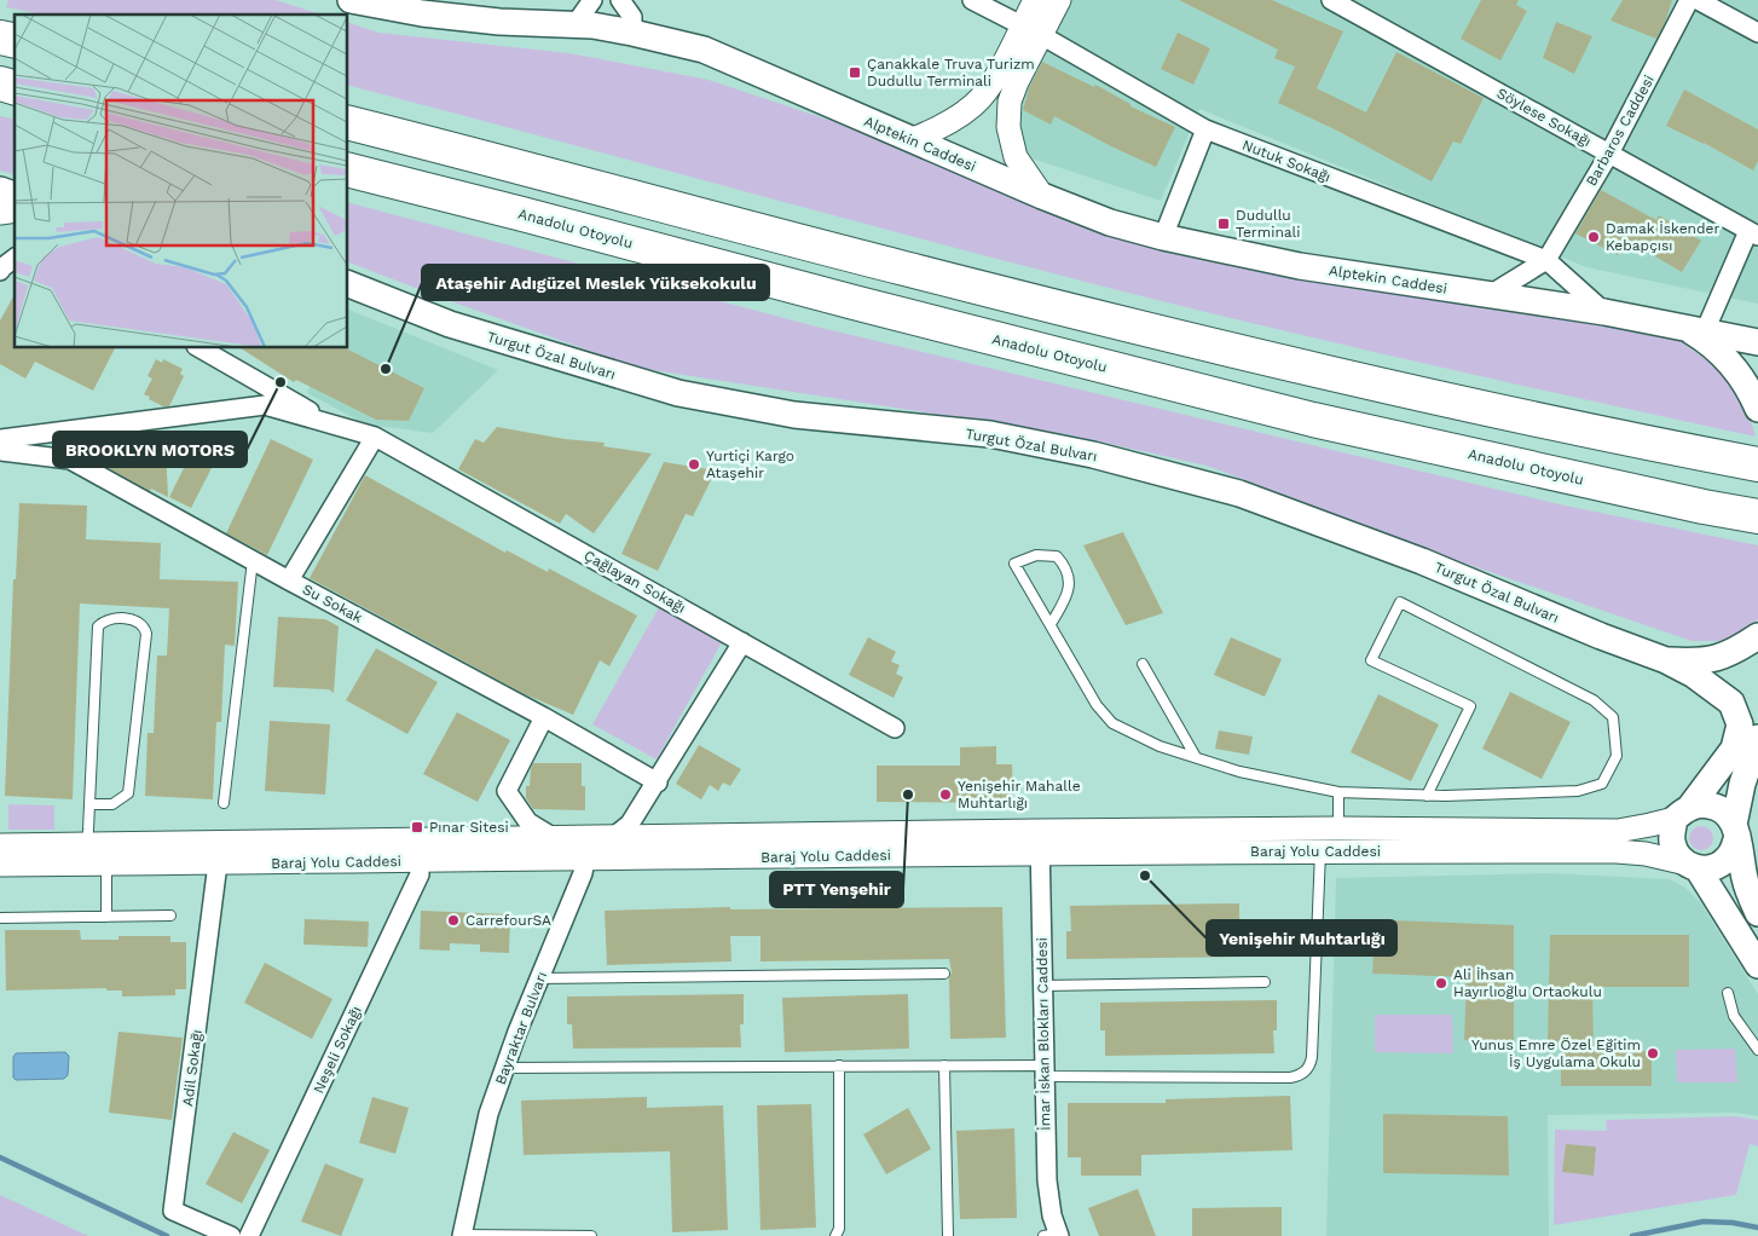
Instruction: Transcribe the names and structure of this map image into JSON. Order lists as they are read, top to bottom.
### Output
{
  "streets": {
    "highway": ["Anadolu Otoyolu"],
    "main road": ["Alptekin Caddesi", "Turgut Özal Bulvarı", "Baraj Yolu Caddesi"],
    "street": [
      "Söylese Sokağı",
      "Barbaros Caddesi",
      "Nutuk Sokağı",
      "Çağlayan Sokağı",
      "Su Sokak",
      "Bayraktar Bulvarı",
      "İmar İskan Blokları Caddesi",
      "Neşeli Sokağı",
      "Adil Sokağı"
    ]
  },
  "crossings": [
    ["Söylese Sokağı", "Barbaros Caddesi"],
    ["Barbaros Caddesi", "Nutuk Sokağı"],
    ["Baraj Yolu Caddesi", "Bayraktar Bulvarı"],
    ["Baraj Yolu Caddesi", "İmar İskan Blokları Caddesi"],
    ["Baraj Yolu Caddesi", "Neşeli Sokağı"],
    ["Baraj Yolu Caddesi", "Adil Sokağı"]
  ],
  "places": {
    "transit": ["Çanakkale Truva Turizm Dudullu Terminali", "Dudullu Terminali", "Pınar Sitesi"],
    "other": [
      "Damak İskender Kebapçısı",
      "Ataşehir Adıgüzel Meslek Yüksekokulu",
      "BROOKLYN MOTORS",
      "Yurtiçi Kargo Ataşehir",
      "PTT Yenşehir",
      "Yenişehir Mahalle Muhtarlığı",
      "Yenişehir Muhtarlığı",
      "CarrefourSA",
      "Ali İhsan Hayırlıoğlu Ortaokulu",
      "Yunus Emre Özel Eğitim İş Uygulama Okulu"
    ]
  }
}
